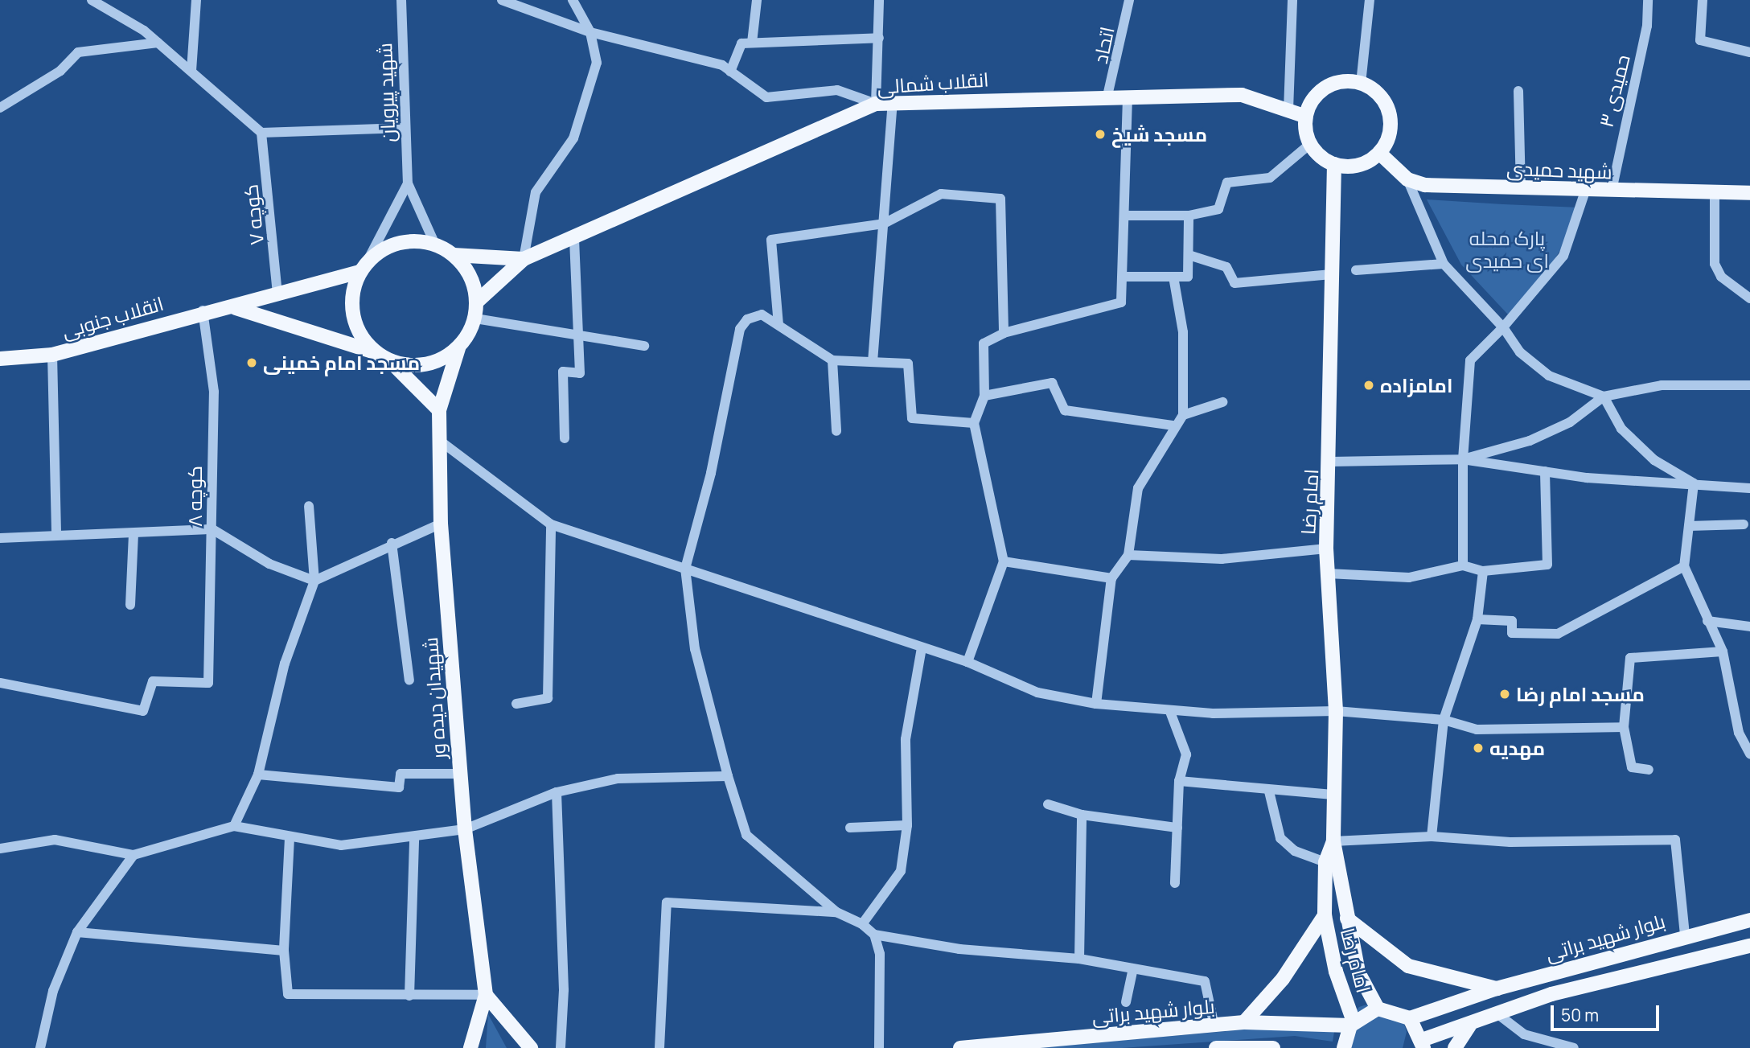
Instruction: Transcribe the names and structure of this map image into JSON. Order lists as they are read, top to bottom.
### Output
{
  "streets": {
    "main road": [
      "انقلاب شمالی",
      "شهید حمیدی",
      "انقلاب جنوبی",
      "امام رضا",
      "شهیدان دیده ور",
      "بلوار شهید براتی"
    ],
    "street": [
      "اتحاد",
      "حمیدی ۳",
      "شهید پیرویان",
      "کوچه ۷",
      "کوچه ۸"
    ]
  },
  "crossings": [
    ["اتحاد", "انقلاب شمالی"],
    ["انقلاب شمالی", "امام رضا"],
    ["حمیدی ۳", "شهید حمیدی"],
    ["انقلاب جنوبی", "کوچه ۸"],
    ["امام رضا", "بلوار شهید براتی"]
  ],
  "parks": ["پارک محله ای حمیدی"],
  "places": [
    "مسجد شیخ",
    "مسجد امام خمینی",
    "امامزاده",
    "مسجد امام رضا",
    "مهدیه"
  ],
  "scale_bar": "50 m"
}
